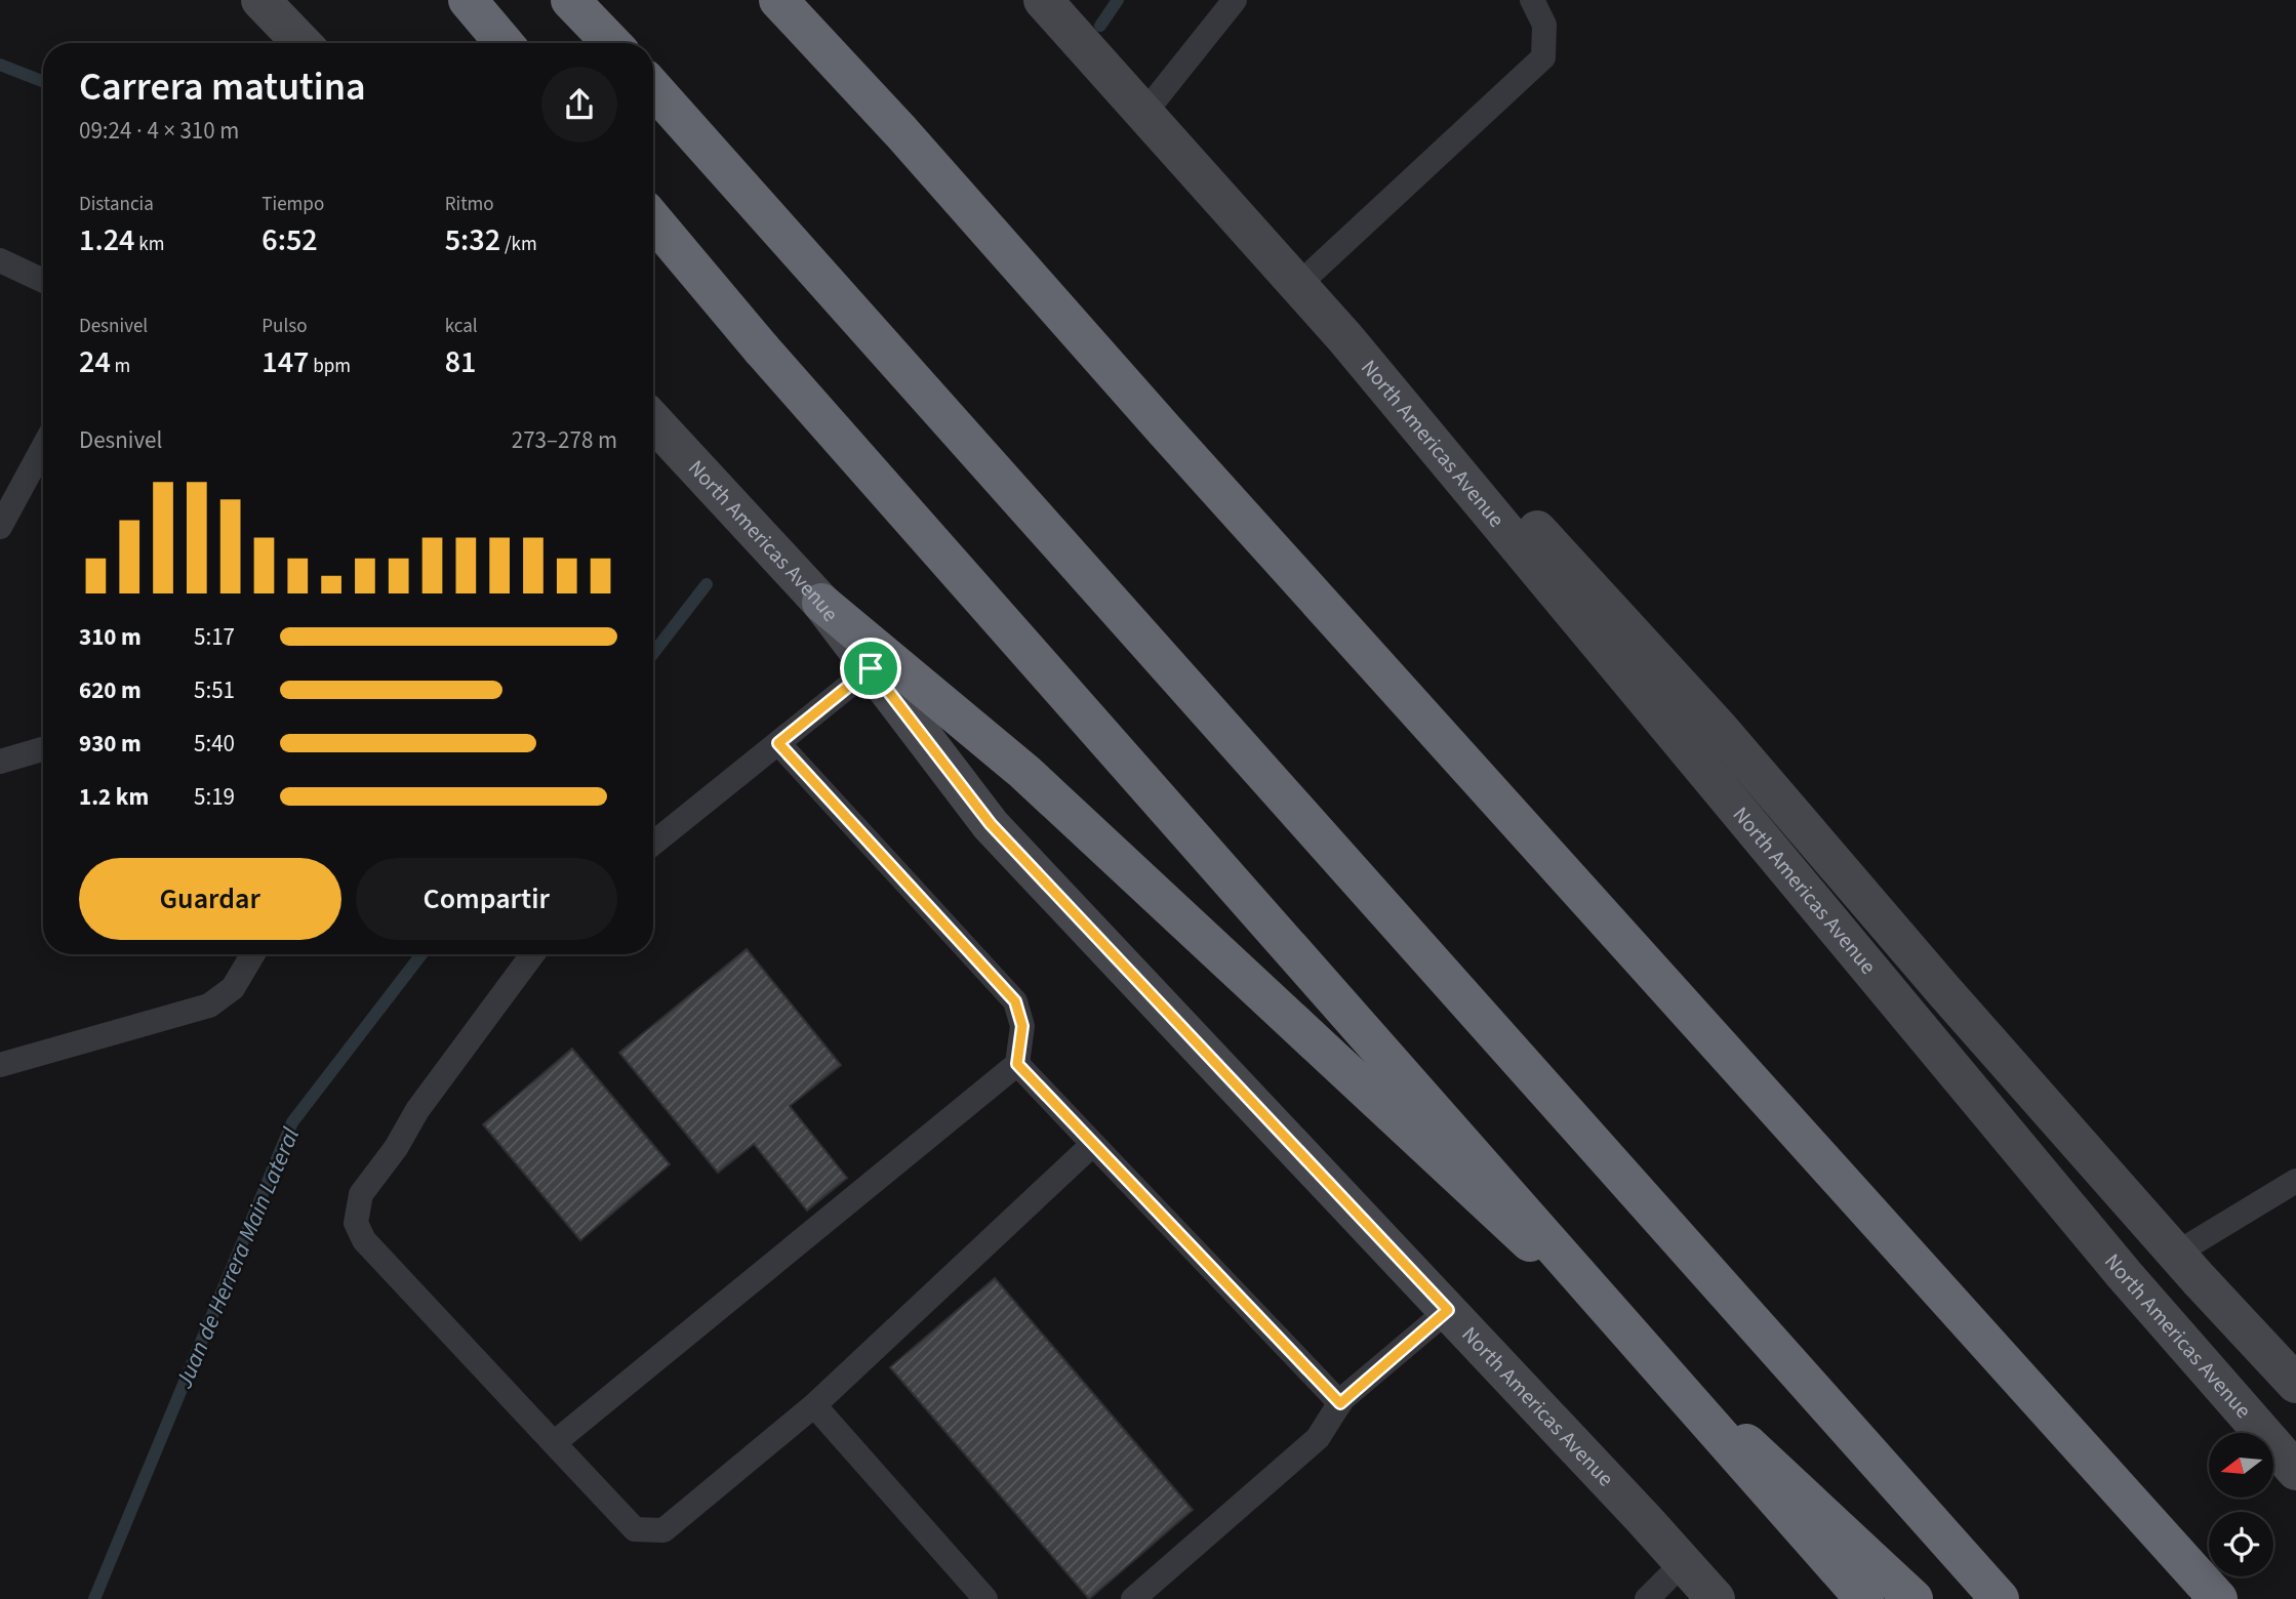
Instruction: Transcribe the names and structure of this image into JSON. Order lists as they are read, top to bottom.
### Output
{
  "streets": {
    "main road": ["North Americas Avenue"]
  },
  "water": ["Juan de Herrera Main Lateral"],
  "north": "left",
  "page": {
    "heading": ["Carrera matutina", "09:24 · 4 × 310 m"],
    "stats": [
      ["Distancia", "1.24 km"],
      ["Tiempo", "6:52"],
      ["Ritmo", "5:32 /km"],
      ["Desnivel", "24 m"],
      ["Pulso", "147 bpm"],
      ["kcal", "81"]
    ],
    "chart": ["Desnivel", "273–278 m"],
    "list": [
      {
        "name": "310 m",
        "note": "5:17"
      },
      {
        "name": "620 m",
        "note": "5:51"
      },
      {
        "name": "930 m",
        "note": "5:40"
      },
      {
        "name": "1.2 km",
        "note": "5:19"
      }
    ],
    "buttons": ["Guardar", "Compartir"]
  }
}
